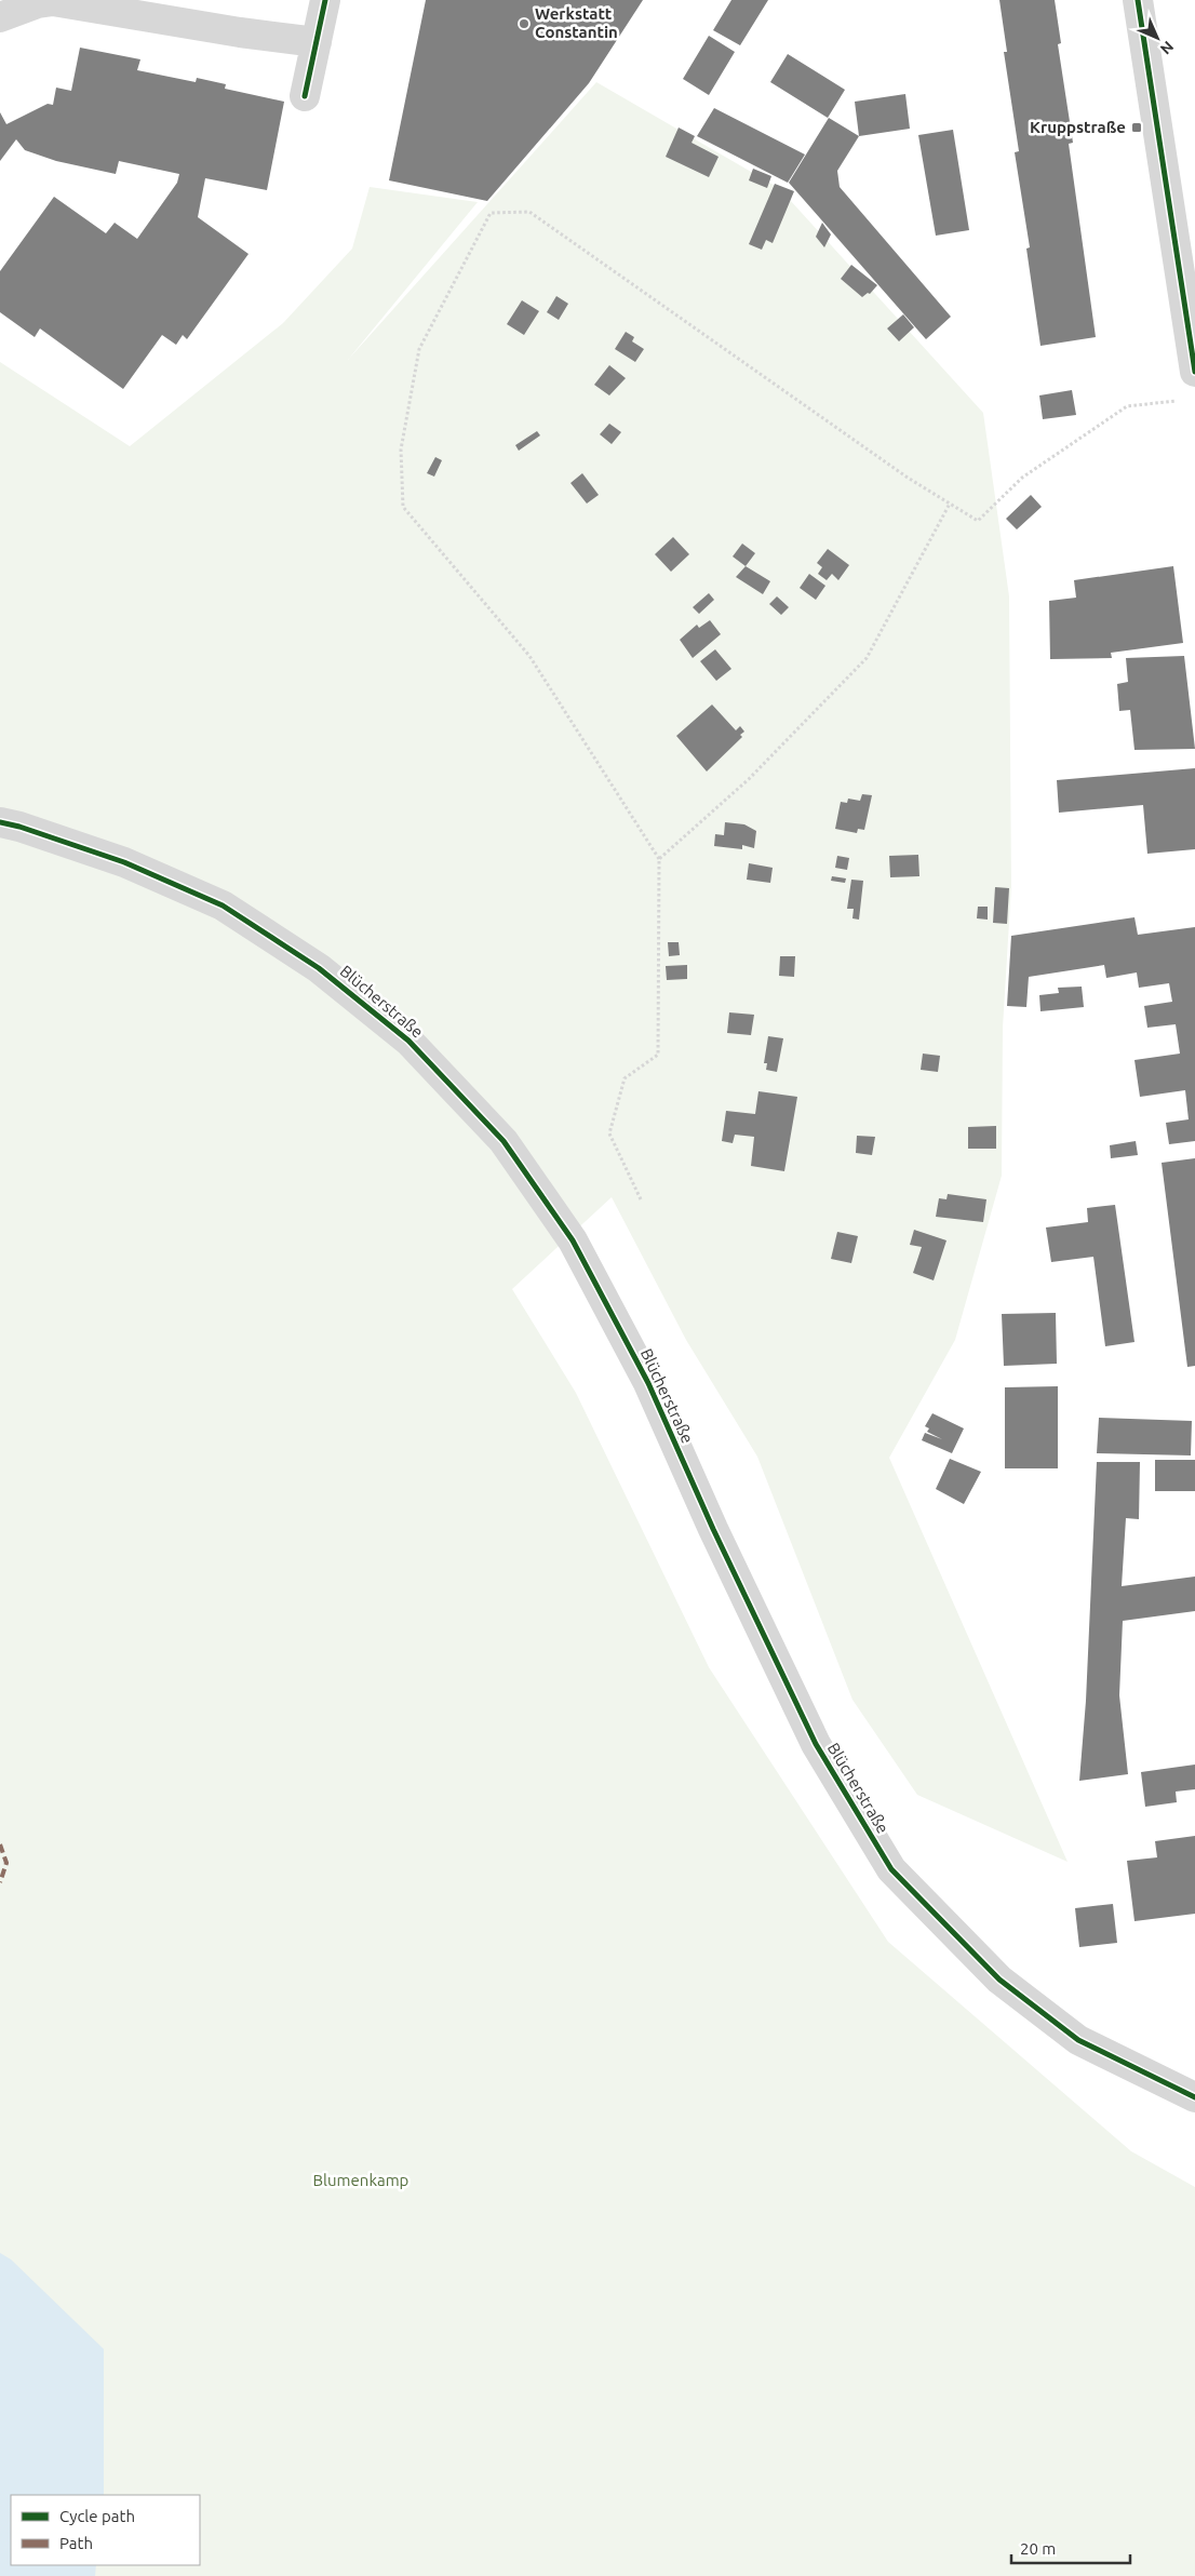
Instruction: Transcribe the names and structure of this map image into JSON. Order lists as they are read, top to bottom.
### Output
{
  "streets": {
    "street": ["Blücherstraße"]
  },
  "parks": ["Blumenkamp"],
  "places": {
    "other": ["Werkstatt Constantin"],
    "transit": ["Kruppstraße"]
  },
  "legend": ["Cycle path", "Path"],
  "scale_bar": "20 m",
  "north": "bottom right"
}
